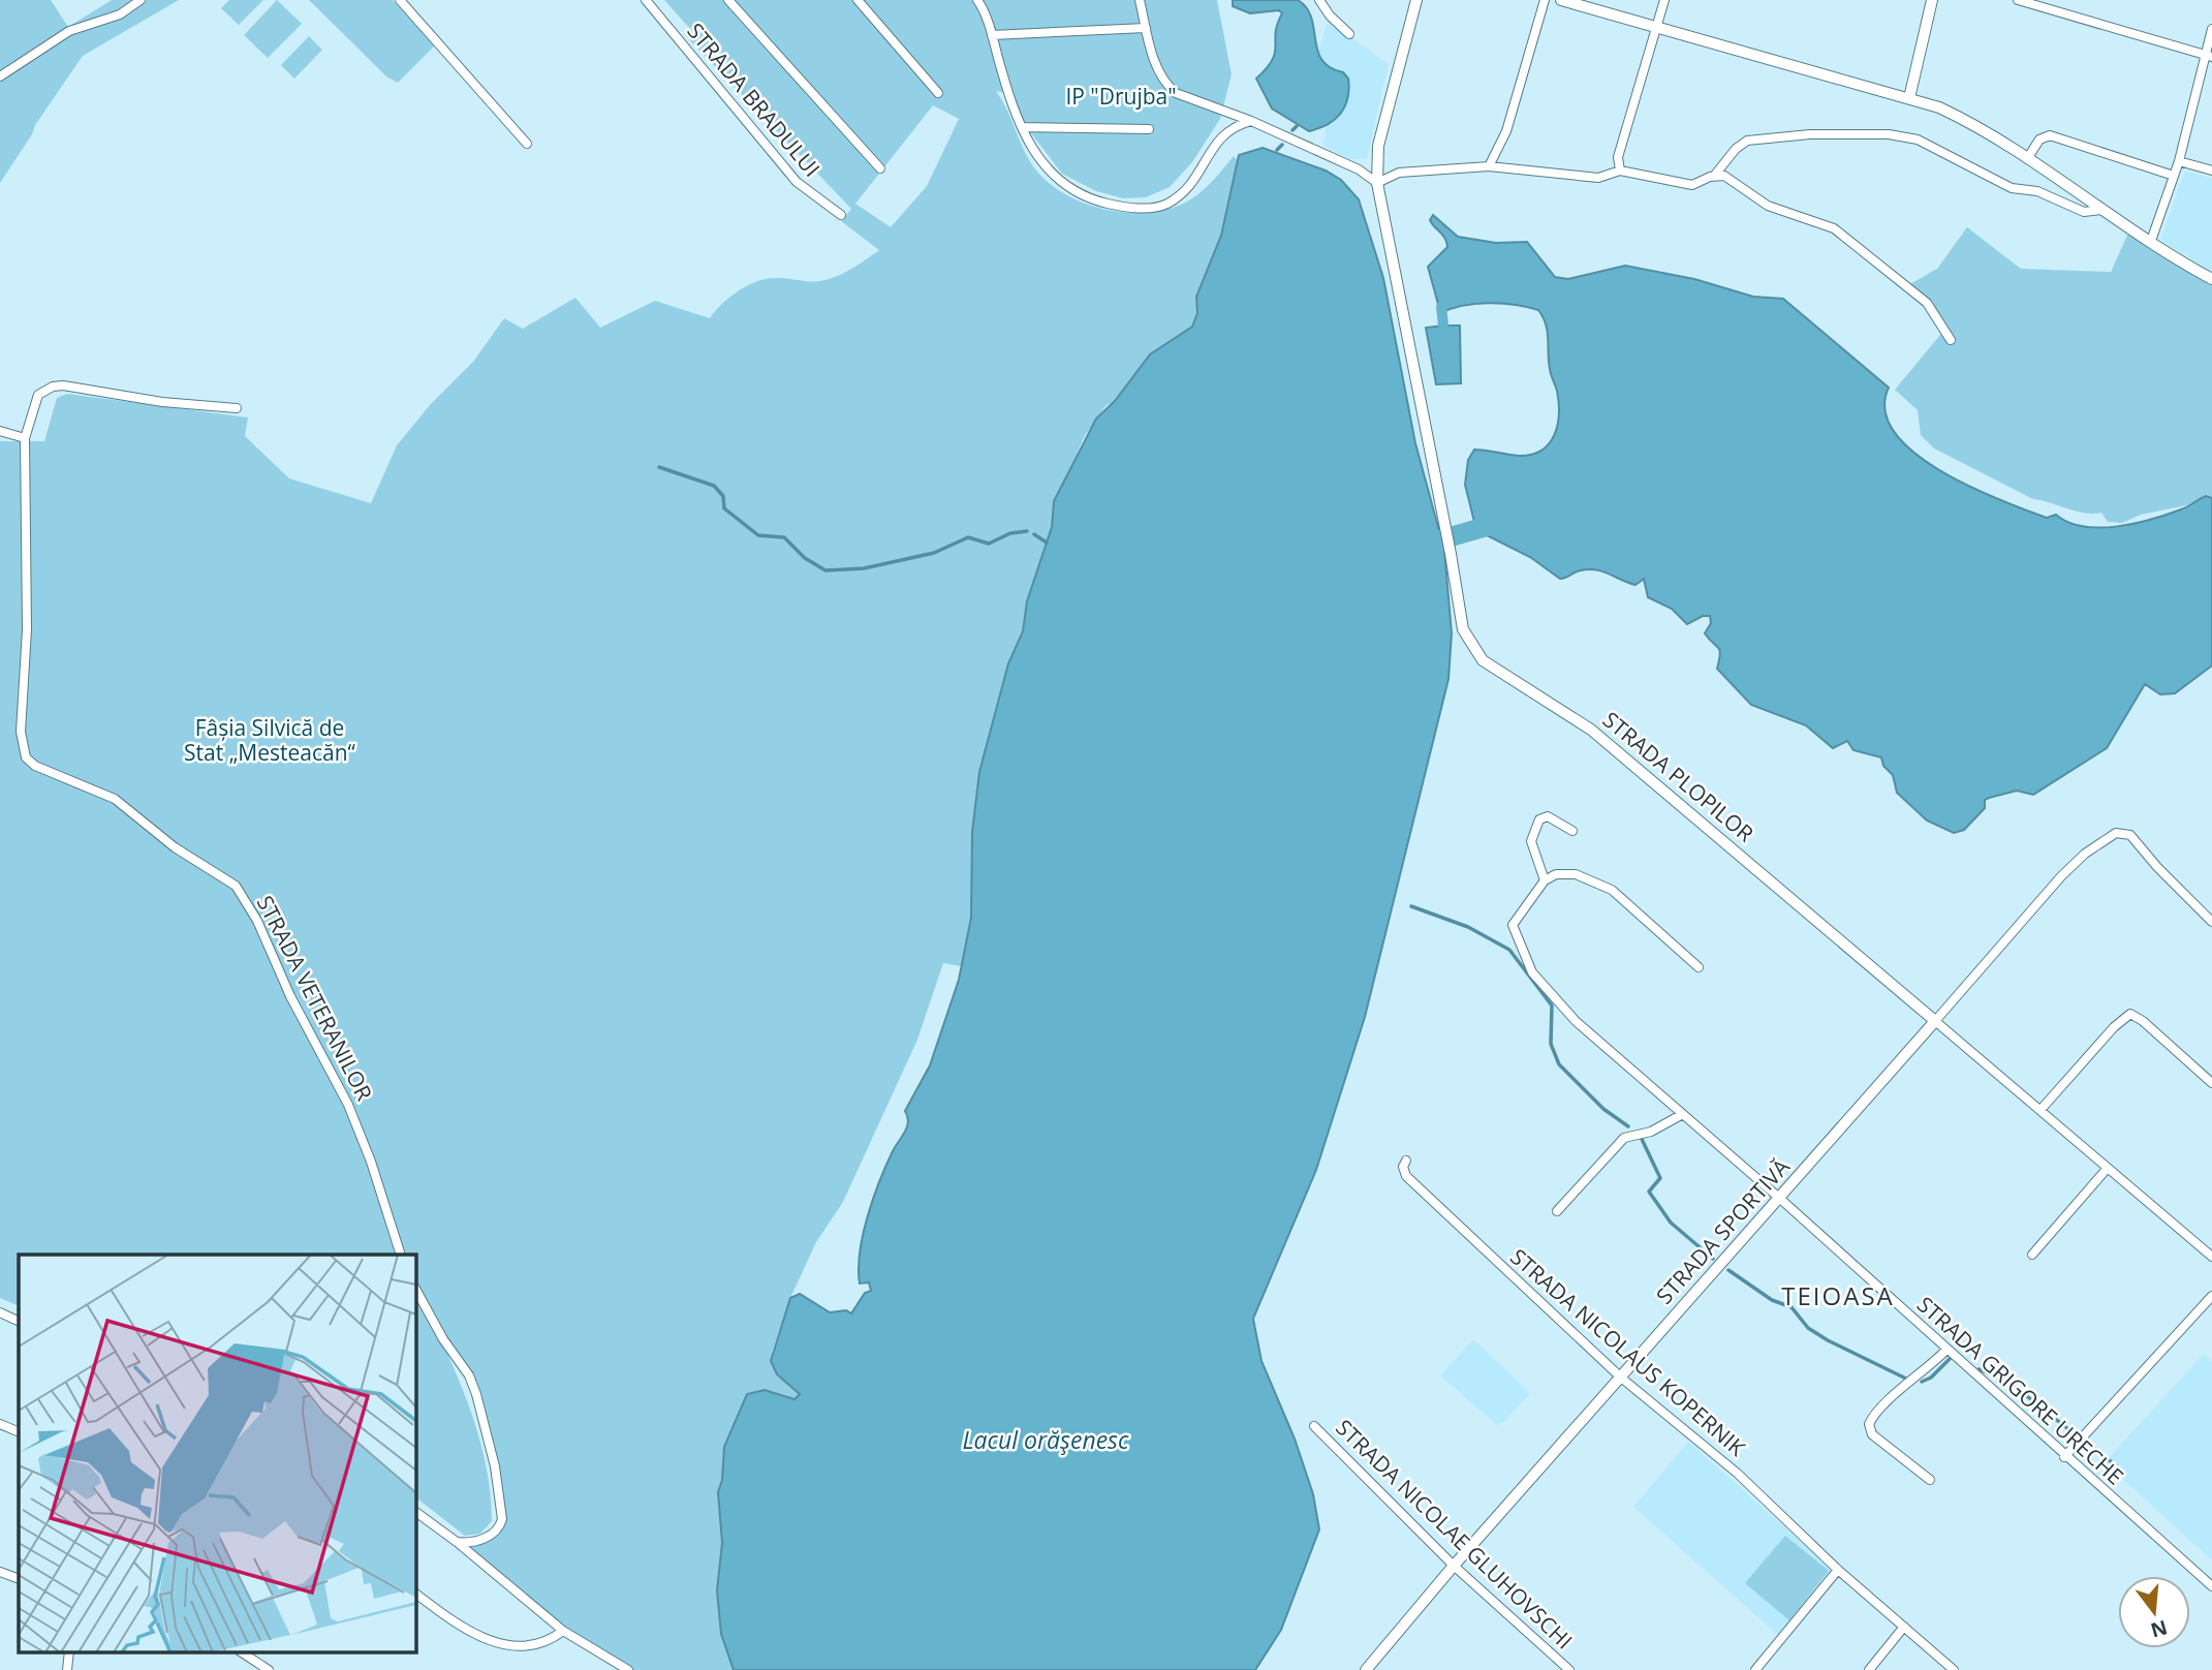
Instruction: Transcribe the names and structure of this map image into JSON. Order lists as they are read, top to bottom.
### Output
{
  "streets": {
    "street": [
      "STRADA BRADULUI",
      "STRADA PLOPILOR",
      "STRADA VETERANILOR",
      "STRADA SPORTIVĂ",
      "STRADA NICOLAUS KOPERNIK",
      "STRADA GRIGORE URECHE",
      "STRADA NICOLAE GLUHOVSCHI"
    ]
  },
  "crossings": [
    ["STRADA PLOPILOR", "STRADA SPORTIVĂ"],
    ["STRADA SPORTIVĂ", "STRADA NICOLAUS KOPERNIK"],
    ["STRADA SPORTIVĂ", "STRADA GRIGORE URECHE"],
    ["STRADA SPORTIVĂ", "STRADA NICOLAE GLUHOVSCHI"]
  ],
  "districts": ["TEIOASA"],
  "water": ["Lacul orăşenesc"],
  "parks": ["IP \"Drujba\"", "Fâșia Silvică de Stat „Mesteacăn“"],
  "north": "bottom"
}
